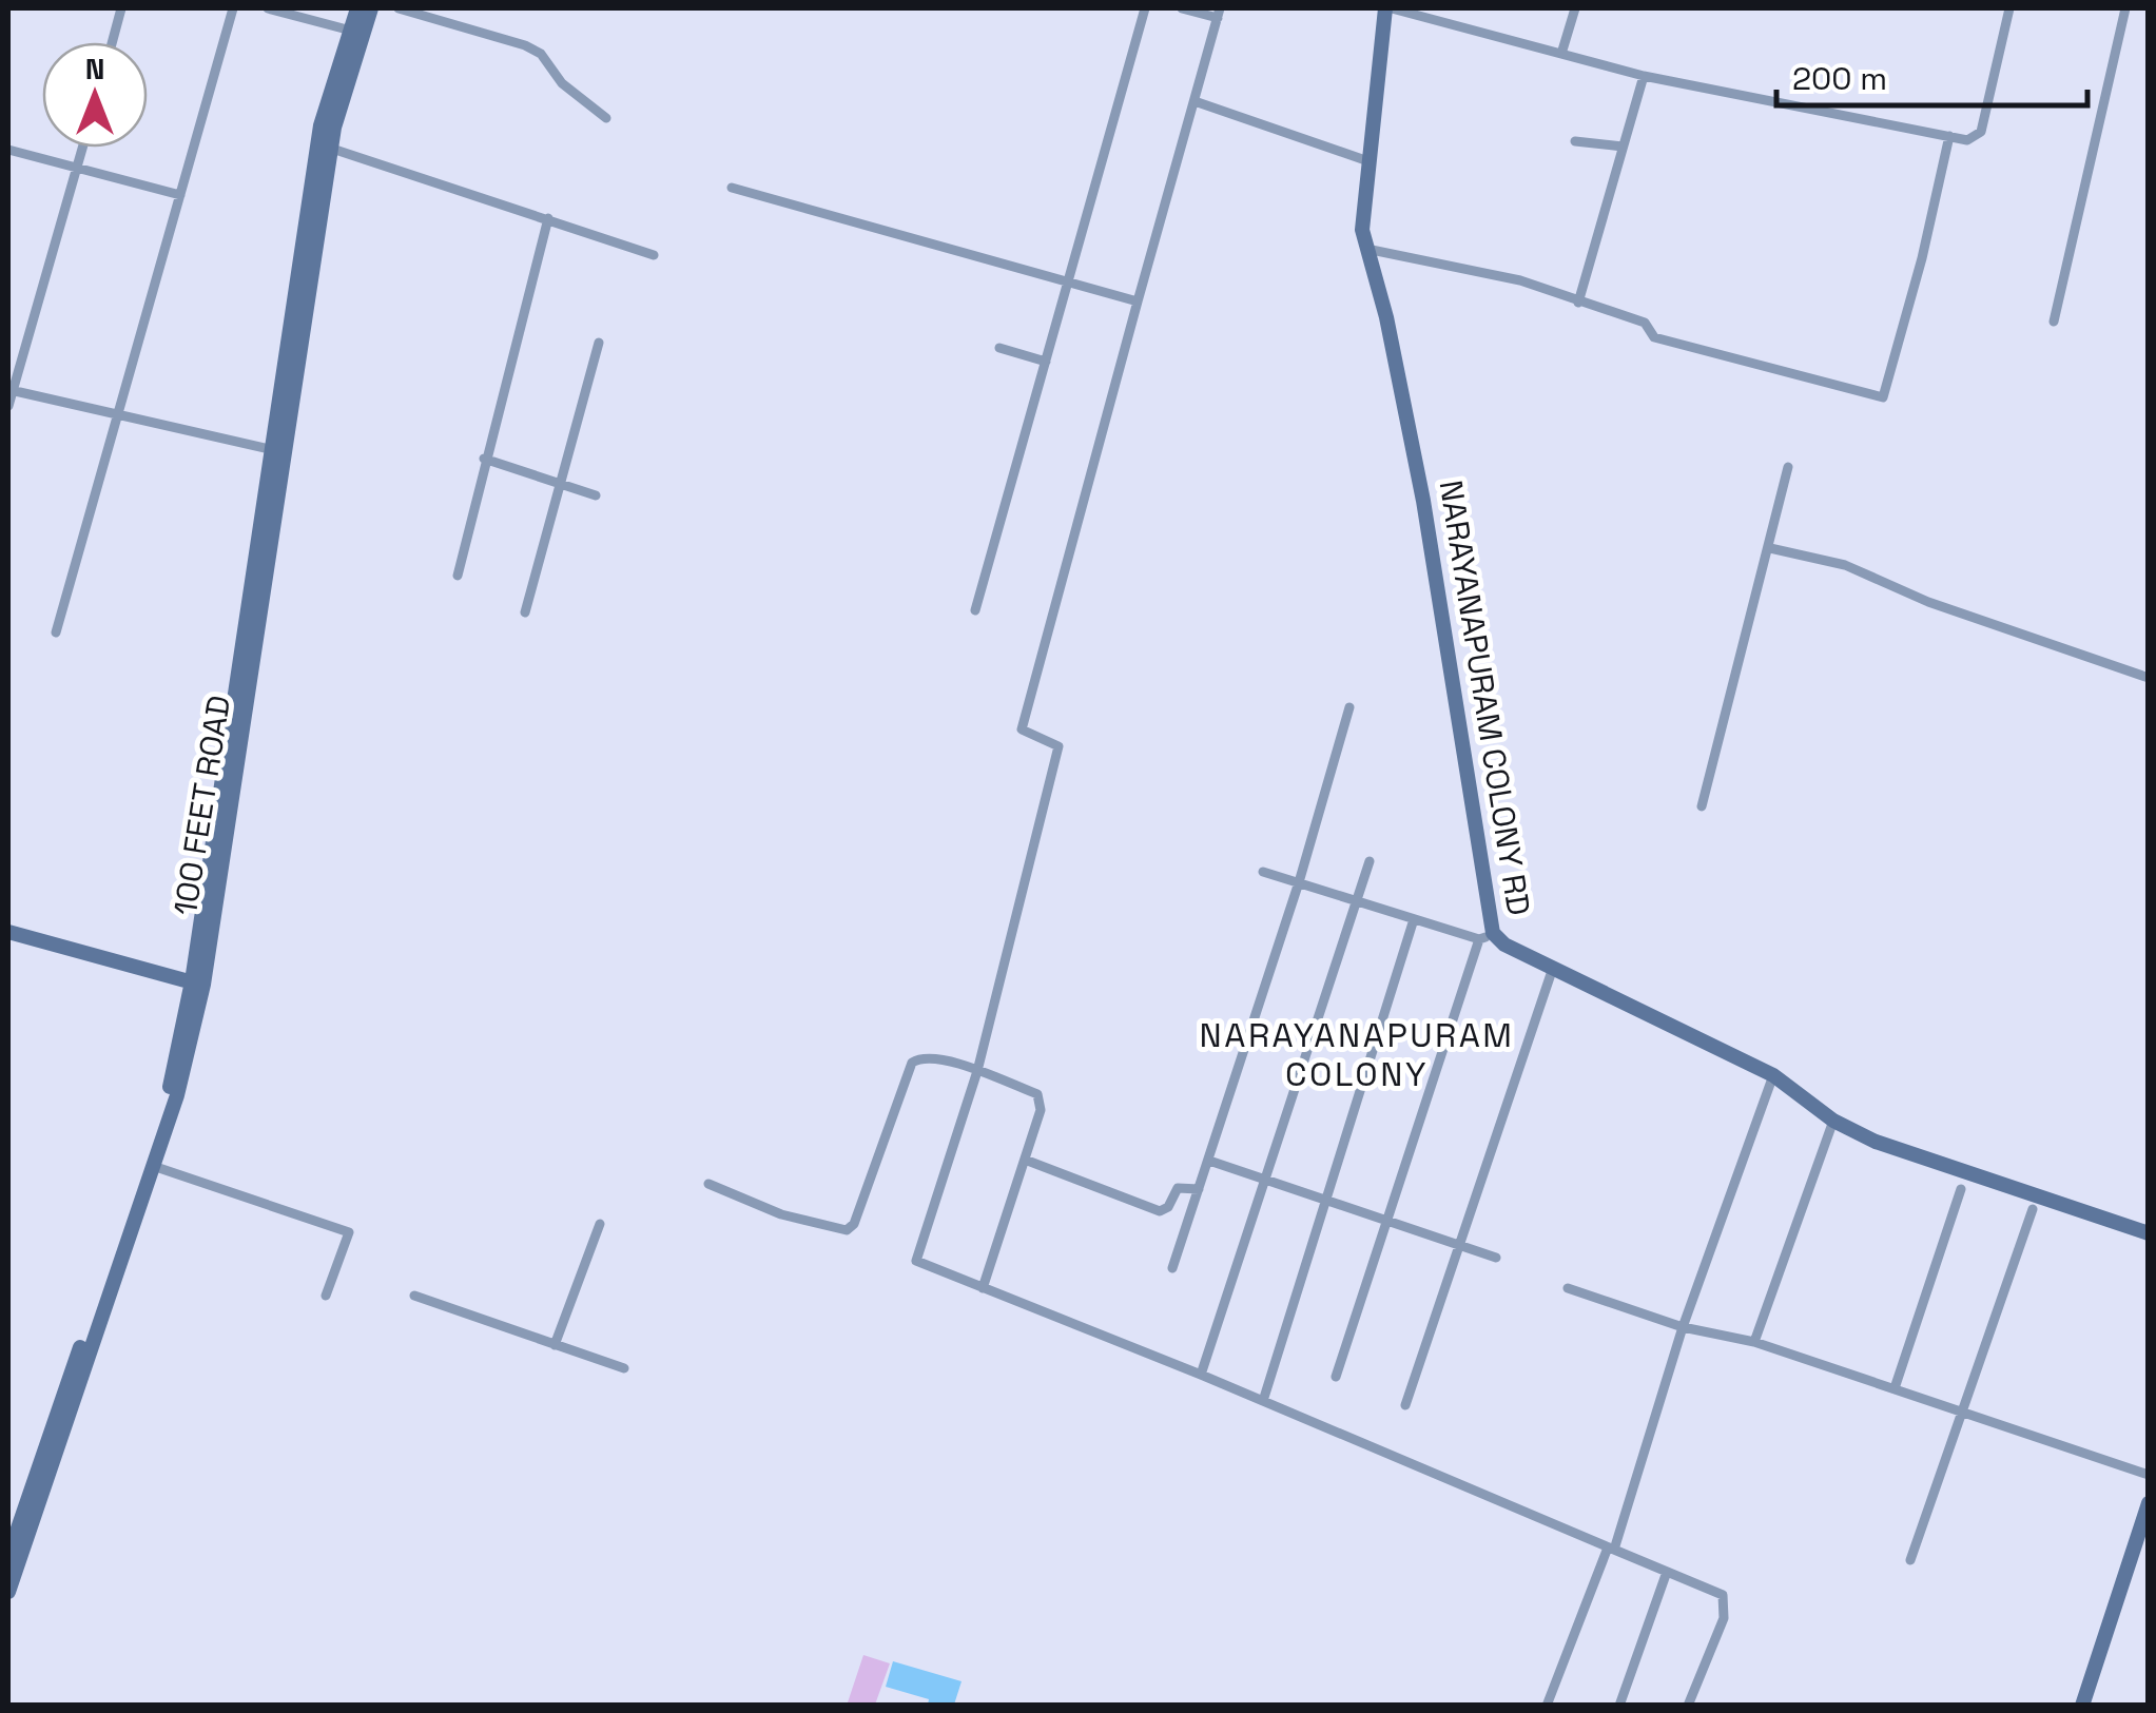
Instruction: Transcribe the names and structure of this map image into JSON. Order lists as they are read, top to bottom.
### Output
{
  "streets": {
    "street": ["NARAYANAPURAM COLONY RD", "100 FEET ROAD"]
  },
  "districts": ["NARAYANAPURAM COLONY"],
  "scale_bar": "200 m",
  "north": "top"
}
